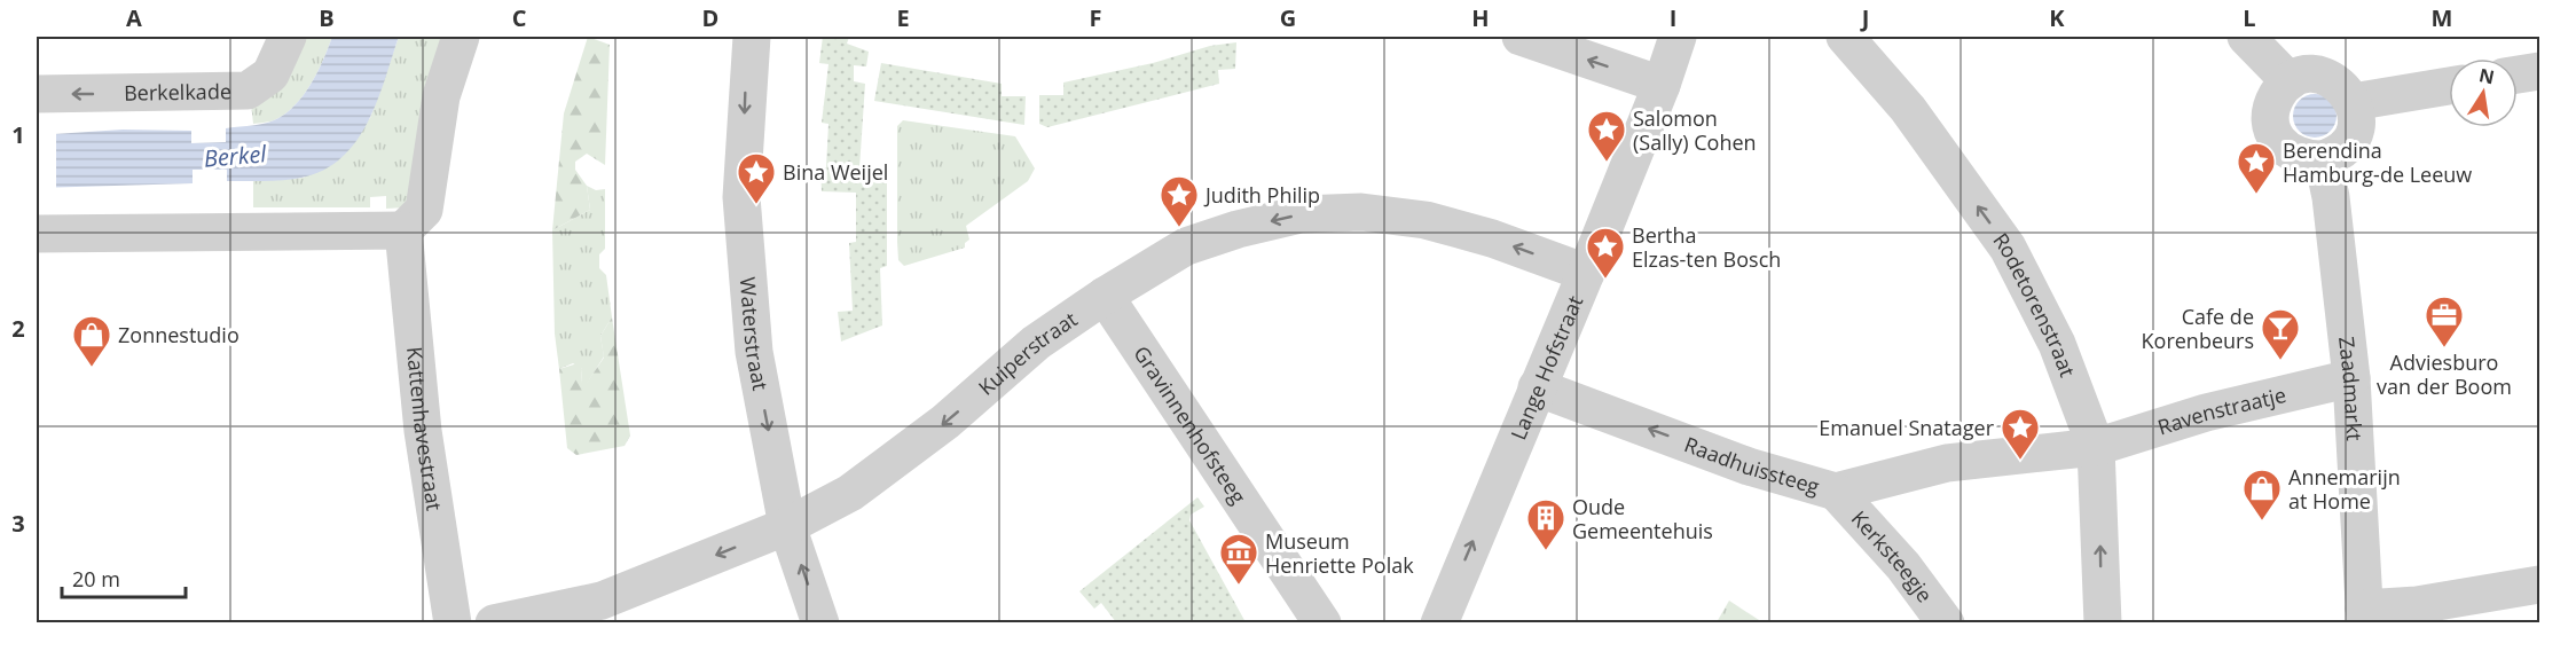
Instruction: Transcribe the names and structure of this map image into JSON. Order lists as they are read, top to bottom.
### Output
{
  "streets": {
    "street": [
      "Berkelkade",
      "Rodetorenstraat",
      "Waterstraat",
      "Kuiperstraat",
      "Lange Hofstraat",
      "Zaadmarkt",
      "Ravenstraatje",
      "Gravinnenhofsteeg",
      "Kattenhavestraat",
      "Raadhuissteeg",
      "Kerksteegje"
    ]
  },
  "crossings": [
    ["Rodetorenstraat", "Ravenstraatje"],
    ["Rodetorenstraat", "Raadhuissteeg"],
    ["Waterstraat", "Kuiperstraat"],
    ["Kuiperstraat", "Lange Hofstraat"],
    ["Kuiperstraat", "Gravinnenhofsteeg"],
    ["Lange Hofstraat", "Raadhuissteeg"],
    ["Zaadmarkt", "Ravenstraatje"],
    ["Ravenstraatje", "Raadhuissteeg"],
    ["Raadhuissteeg", "Kerksteegje"]
  ],
  "one_way": [
    "Rodetorenstraat",
    "Kuiperstraat",
    "Lange Hofstraat",
    "Raadhuissteeg"
  ],
  "water": ["Berkel"],
  "places": {
    "place": [
      "Salomon (Sally) Cohen",
      "Berendina Hamburg-de Leeuw",
      "Bina Weijel",
      "Judith Philip",
      "Bertha Elzas-ten Bosch",
      "Emanuel Snatager"
    ],
    "office": ["Adviesburo van der Boom"],
    "bar": ["Cafe de Korenbeurs"],
    "shop": ["Zonnestudio", "Annemarijn at Home"],
    "building": ["Oude Gemeentehuis"],
    "museum": ["Museum Henriette Polak"]
  },
  "scale_bar": "20 m",
  "north": "top",
  "grid": {
    "columns": [
      "A",
      "B",
      "C",
      "D",
      "E",
      "F",
      "G",
      "H",
      "I",
      "J",
      "K",
      "L",
      "M"
    ],
    "rows": ["1", "2", "3"]
  }
}
